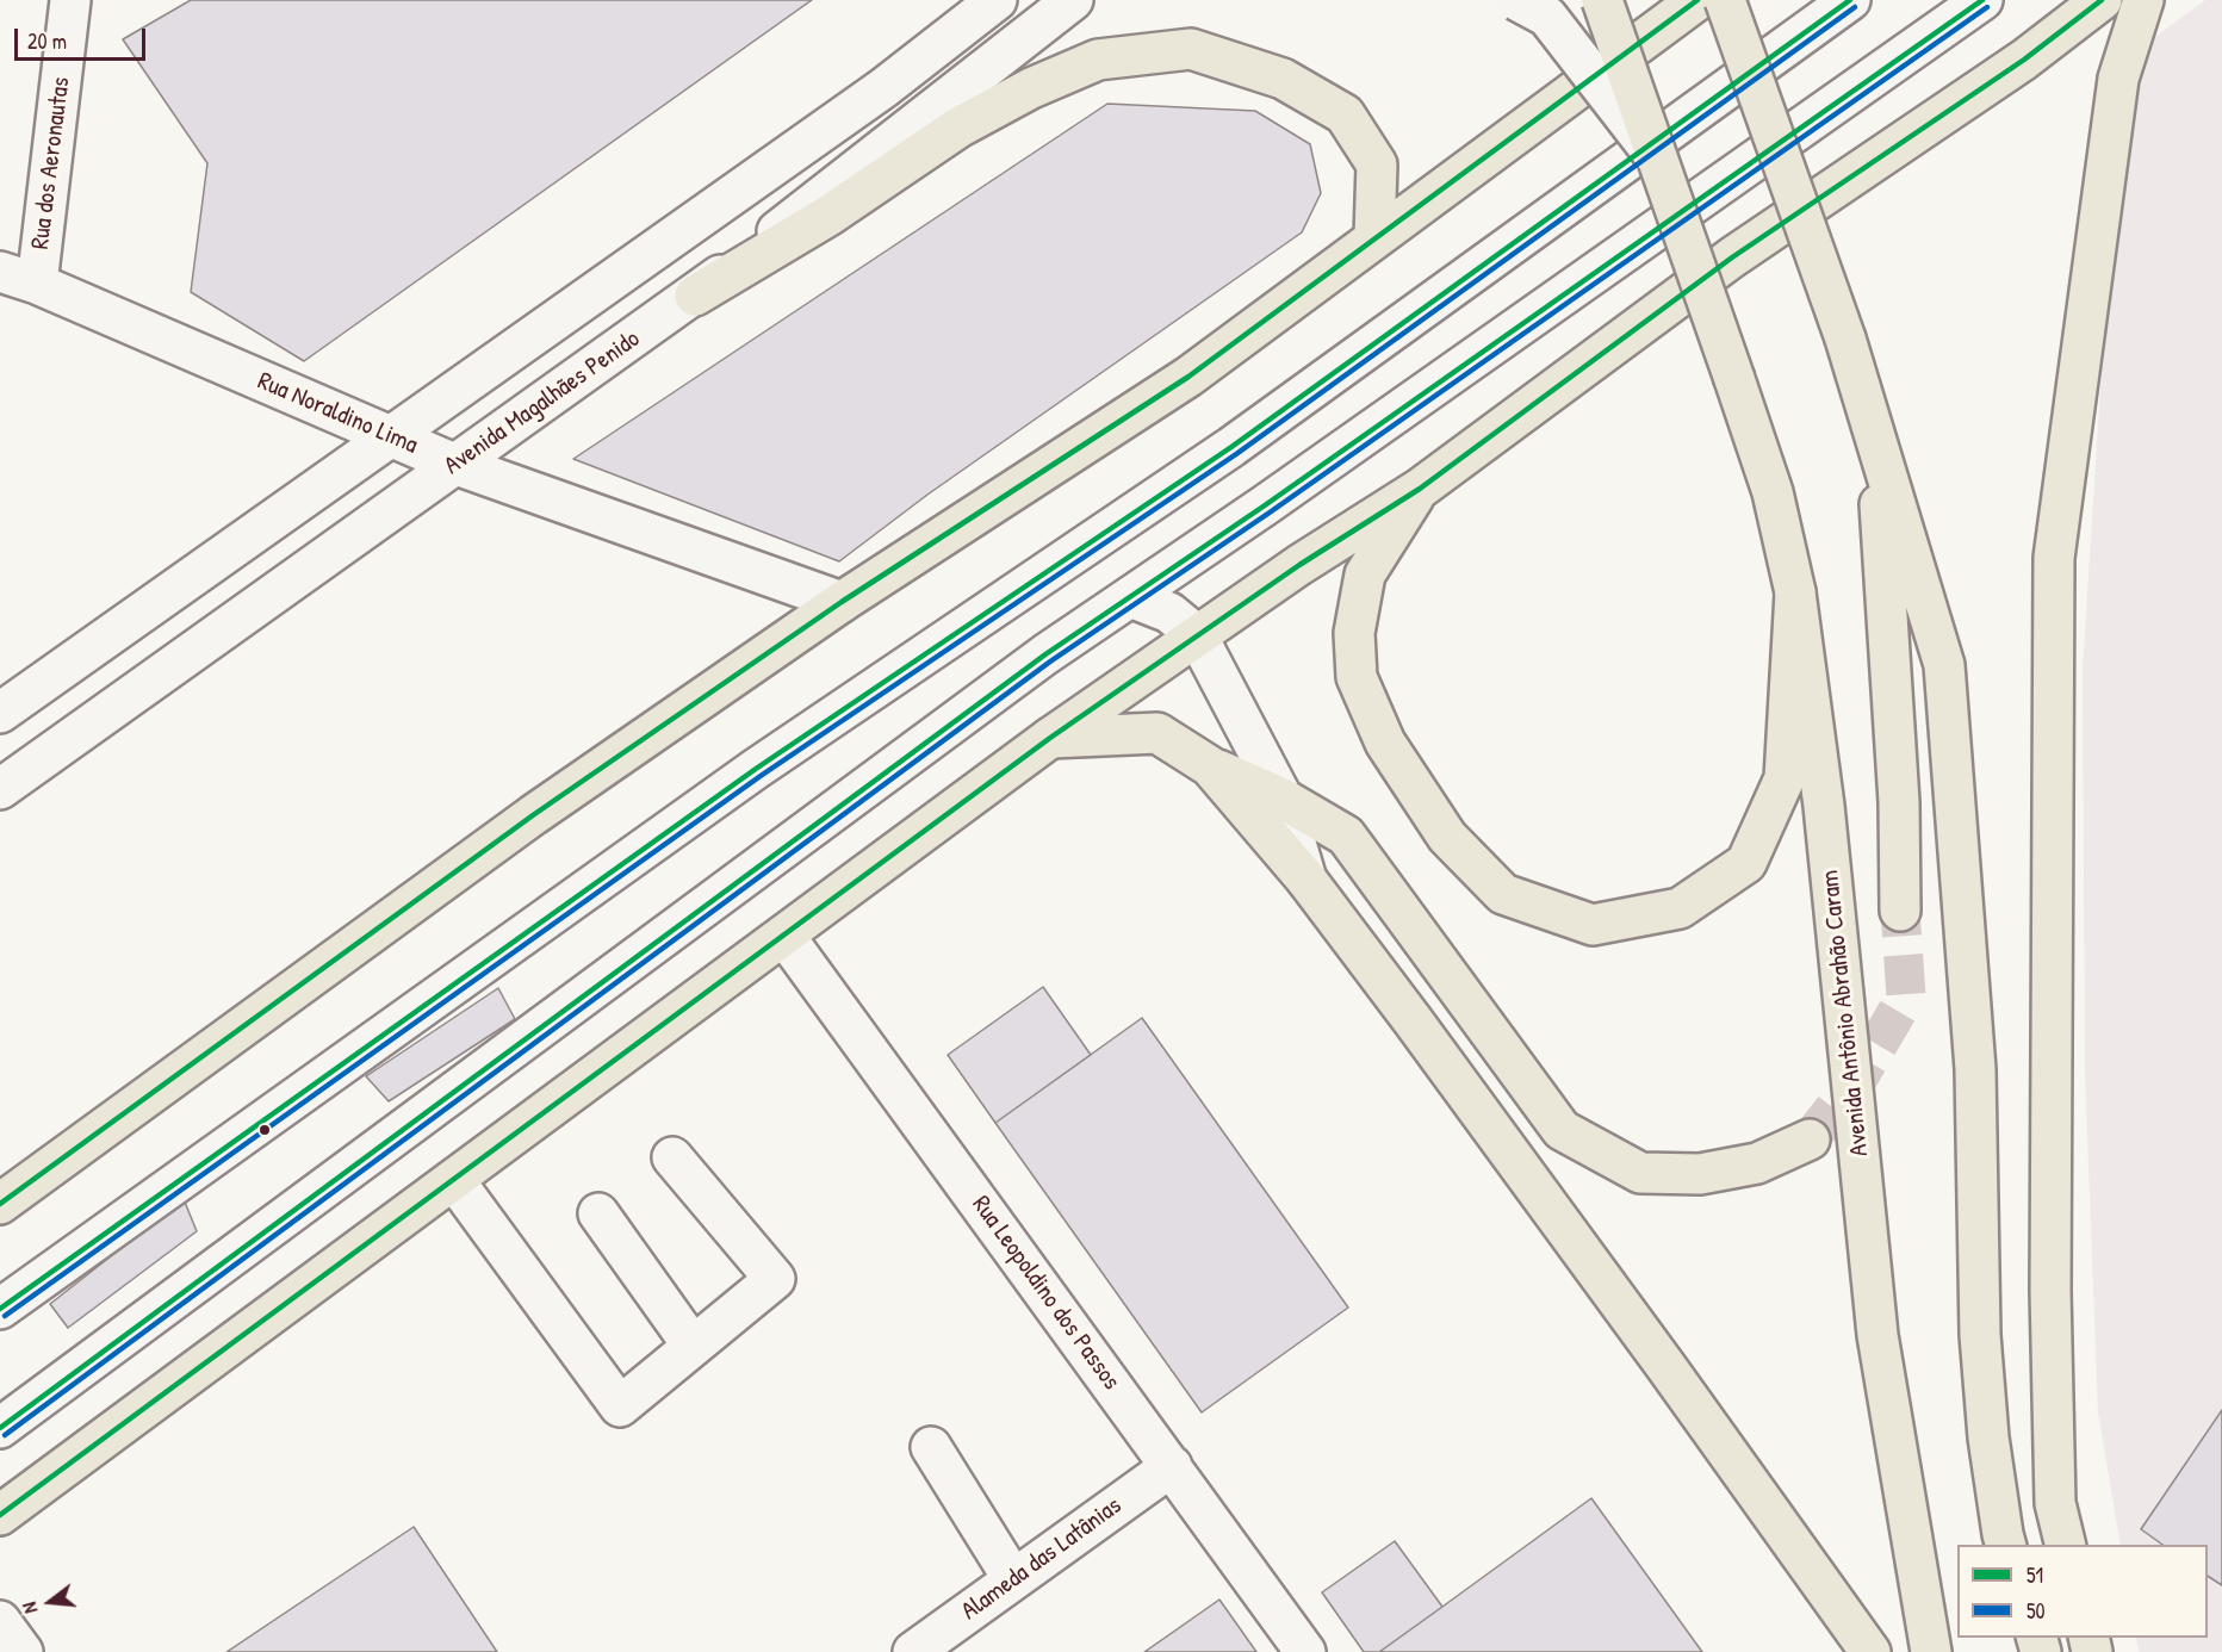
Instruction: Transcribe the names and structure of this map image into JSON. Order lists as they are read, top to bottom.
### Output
{
  "streets": {
    "main road": ["Avenida Antônio Abrahão Caram"],
    "street": [
      "Rua dos Aeronautas",
      "Avenida Magalhães Penido",
      "Rua Noraldino Lima",
      "Rua Leopoldino dos Passos",
      "Alameda das Latânias"
    ]
  },
  "crossings": [
    ["Rua dos Aeronautas", "Rua Noraldino Lima"],
    ["Avenida Magalhães Penido", "Rua Noraldino Lima"],
    ["Rua Leopoldino dos Passos", "Alameda das Latânias"]
  ],
  "lines": ["transit line 51", "transit line 50"],
  "legend": ["51", "50"],
  "scale_bar": "20 m",
  "north": "left"
}
